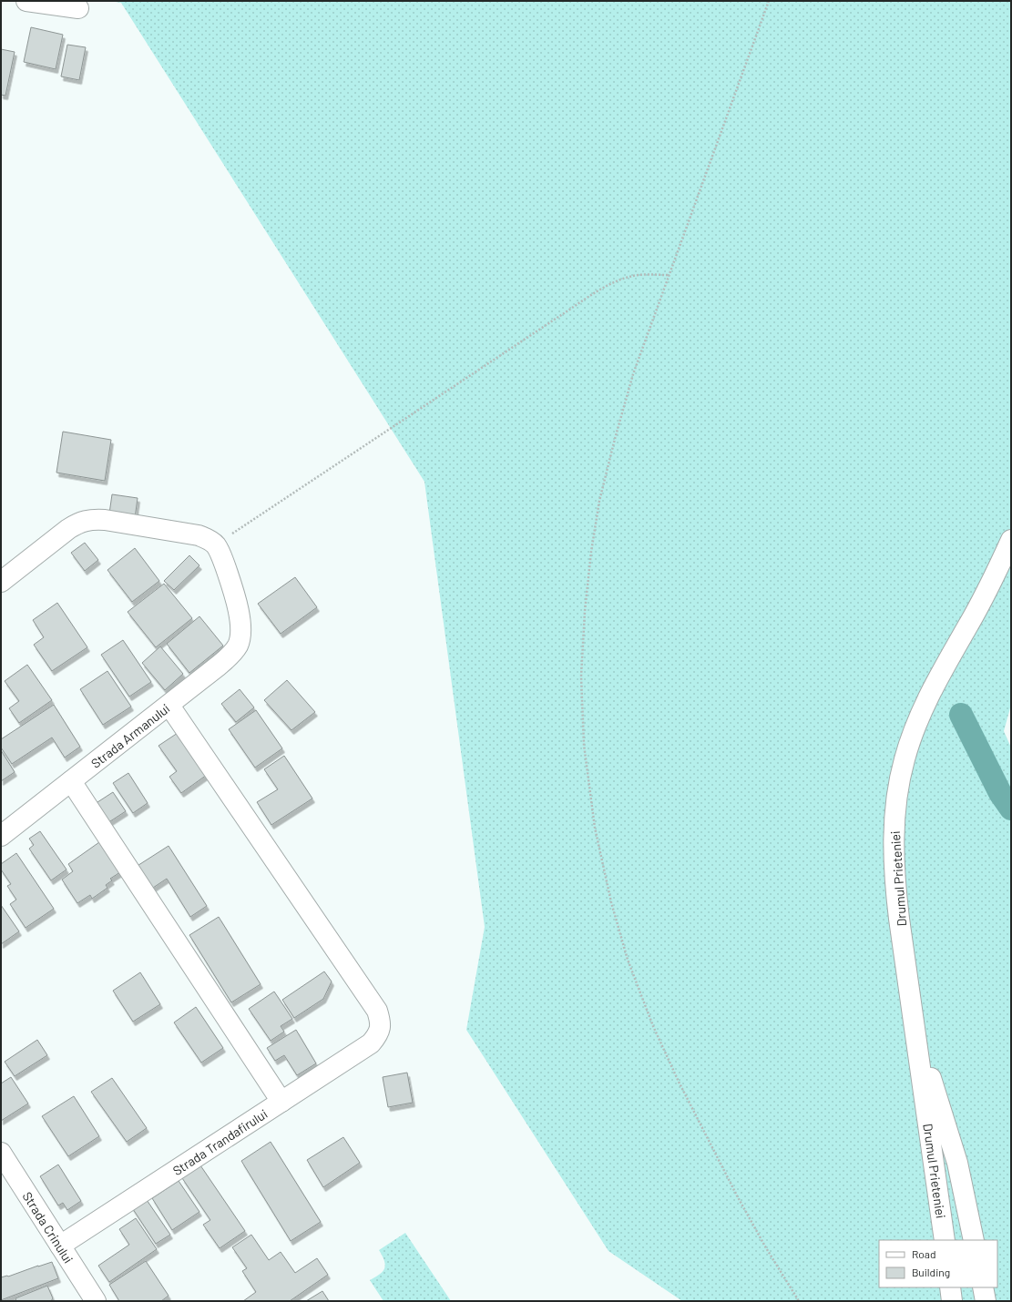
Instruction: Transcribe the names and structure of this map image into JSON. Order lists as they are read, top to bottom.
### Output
{
  "streets": {
    "street": [
      "Strada Armanului",
      "Drumul Prieteniei",
      "Strada Trandafirului",
      "Strada Crinului"
    ]
  },
  "crossings": [
    ["Strada Armanului", "Strada Trandafirului"],
    ["Strada Trandafirului", "Strada Crinului"]
  ],
  "legend": ["Road", "Building"]
}
